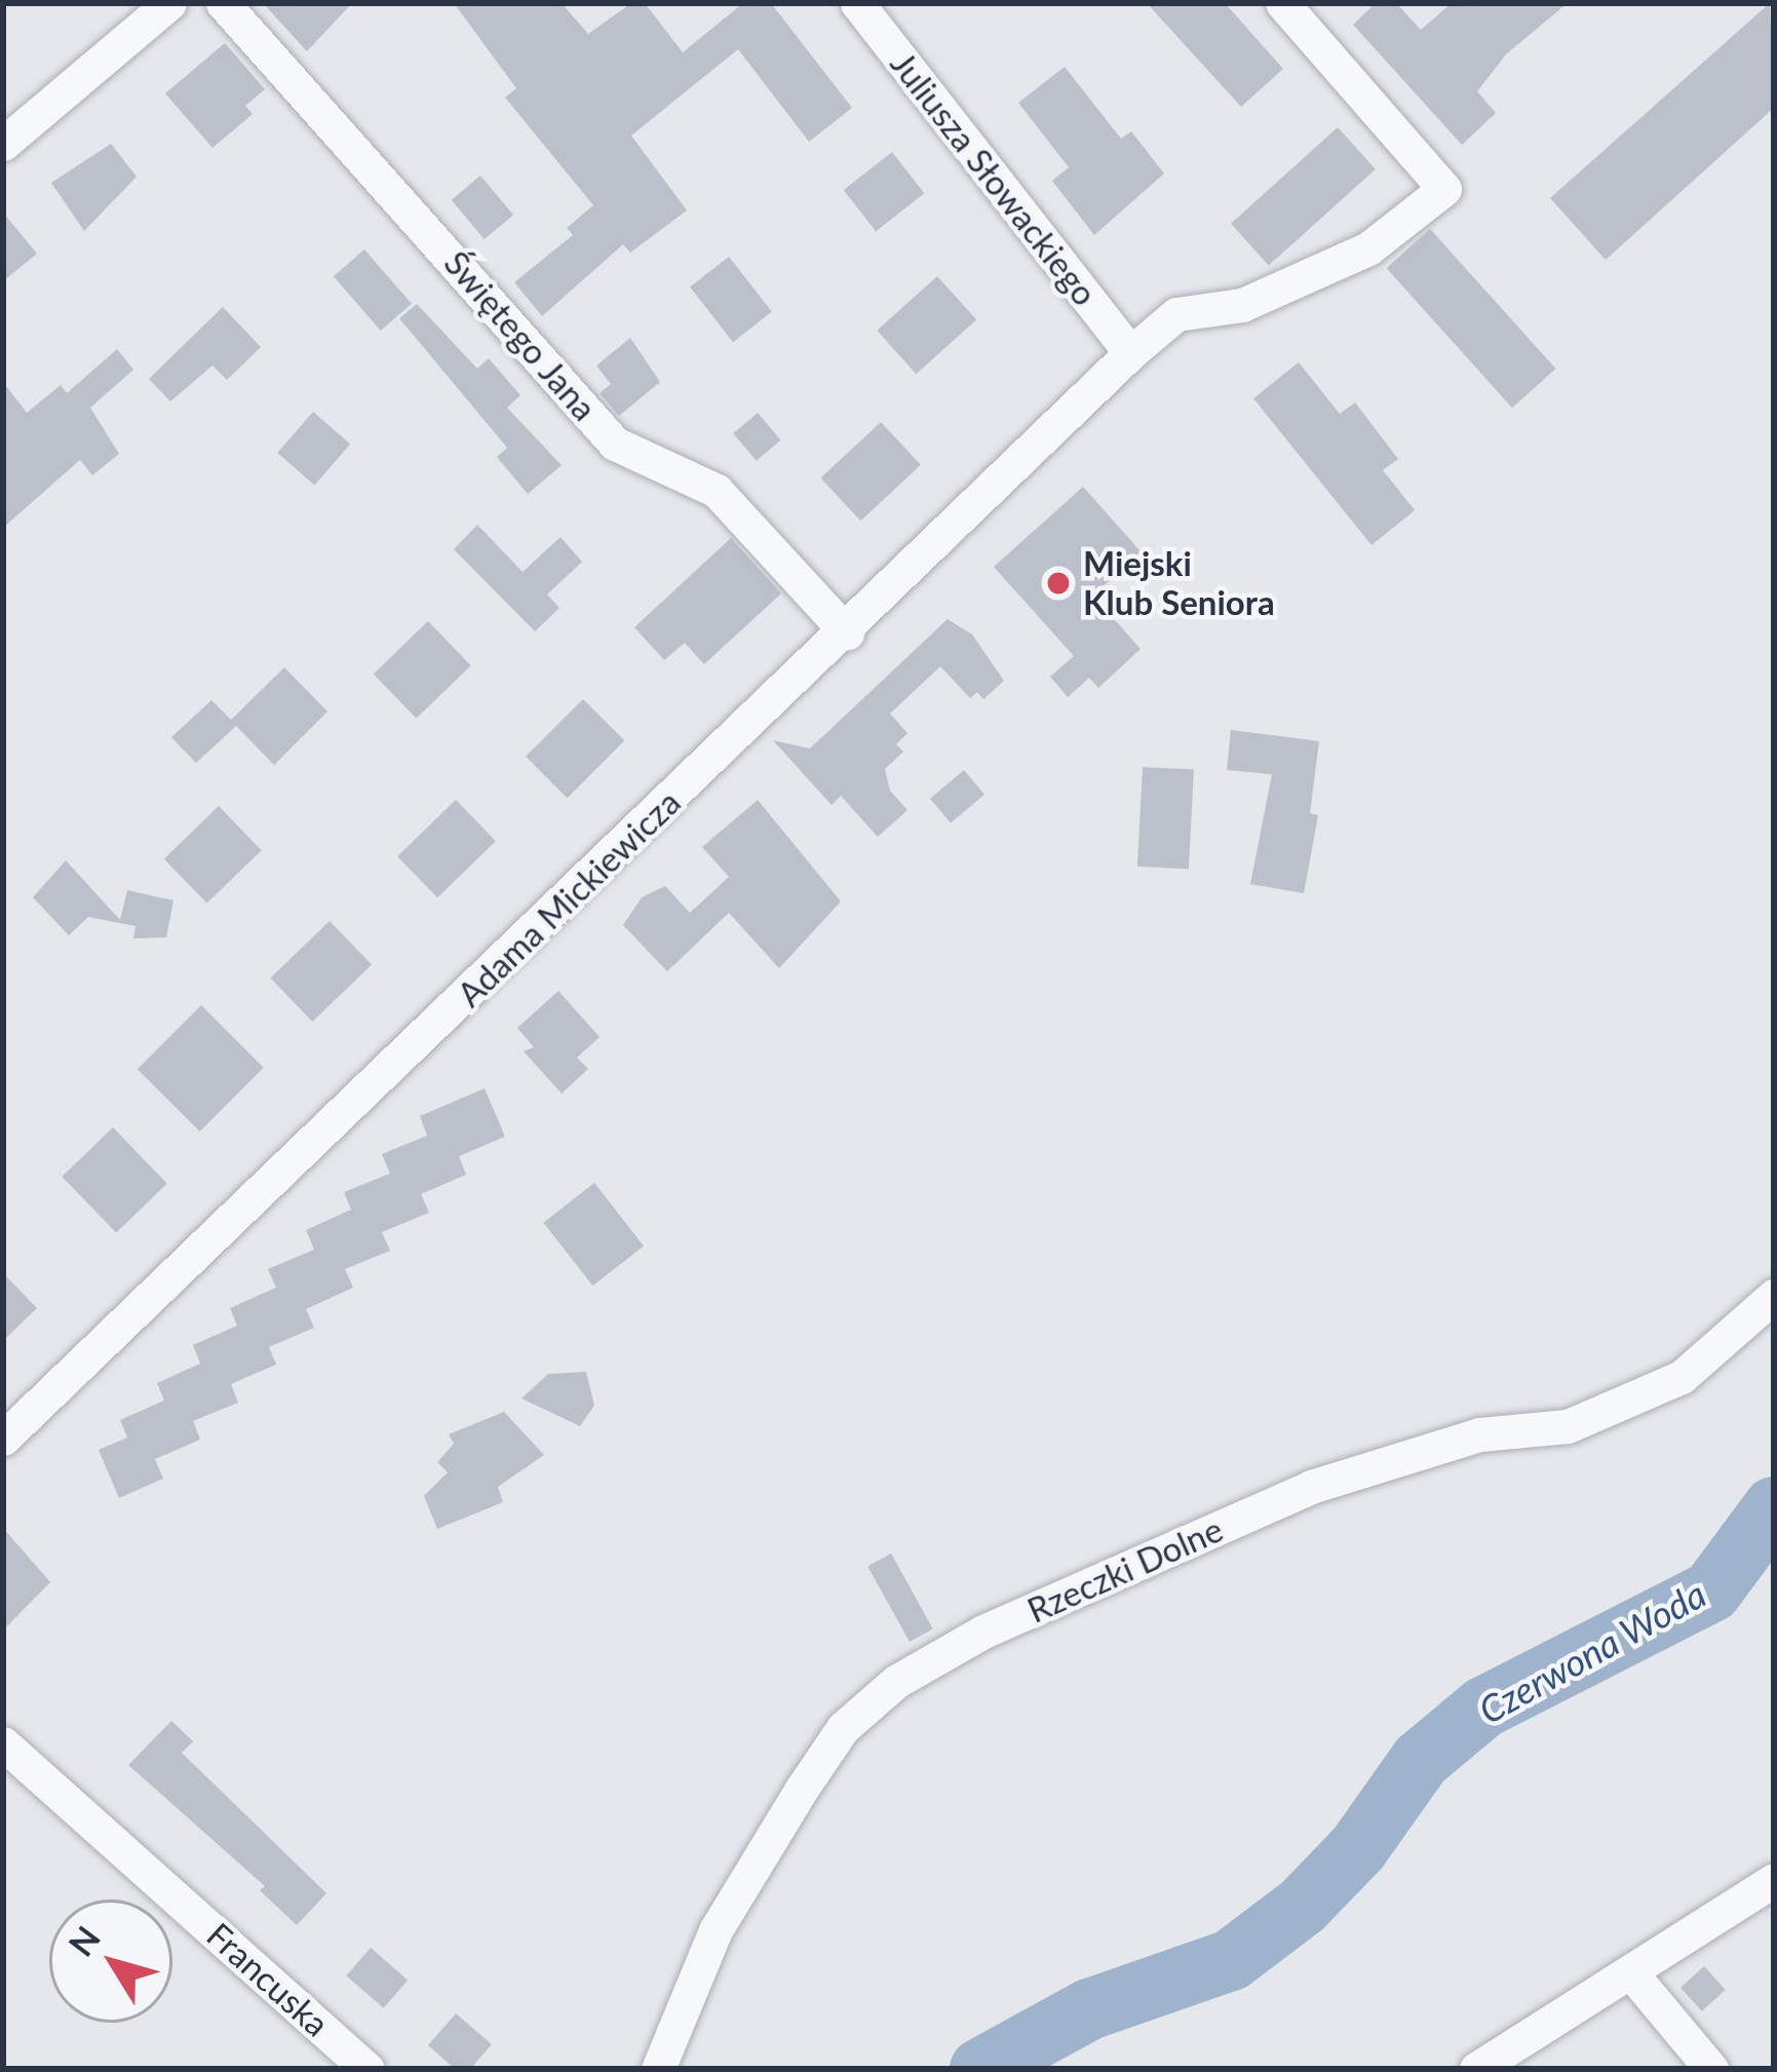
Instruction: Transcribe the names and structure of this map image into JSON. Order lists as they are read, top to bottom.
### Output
{
  "streets": {
    "street": [
      "Juliusza Słowackiego",
      "Świętego Jana",
      "Adama Mickiewicza",
      "Rzeczki Dolne",
      "Francuska"
    ]
  },
  "crossings": [
    ["Juliusza Słowackiego", "Adama Mickiewicza"],
    ["Świętego Jana", "Adama Mickiewicza"]
  ],
  "water": ["Czerwona Woda"],
  "places": ["Miejski Klub Seniora"],
  "north": "top left"
}
